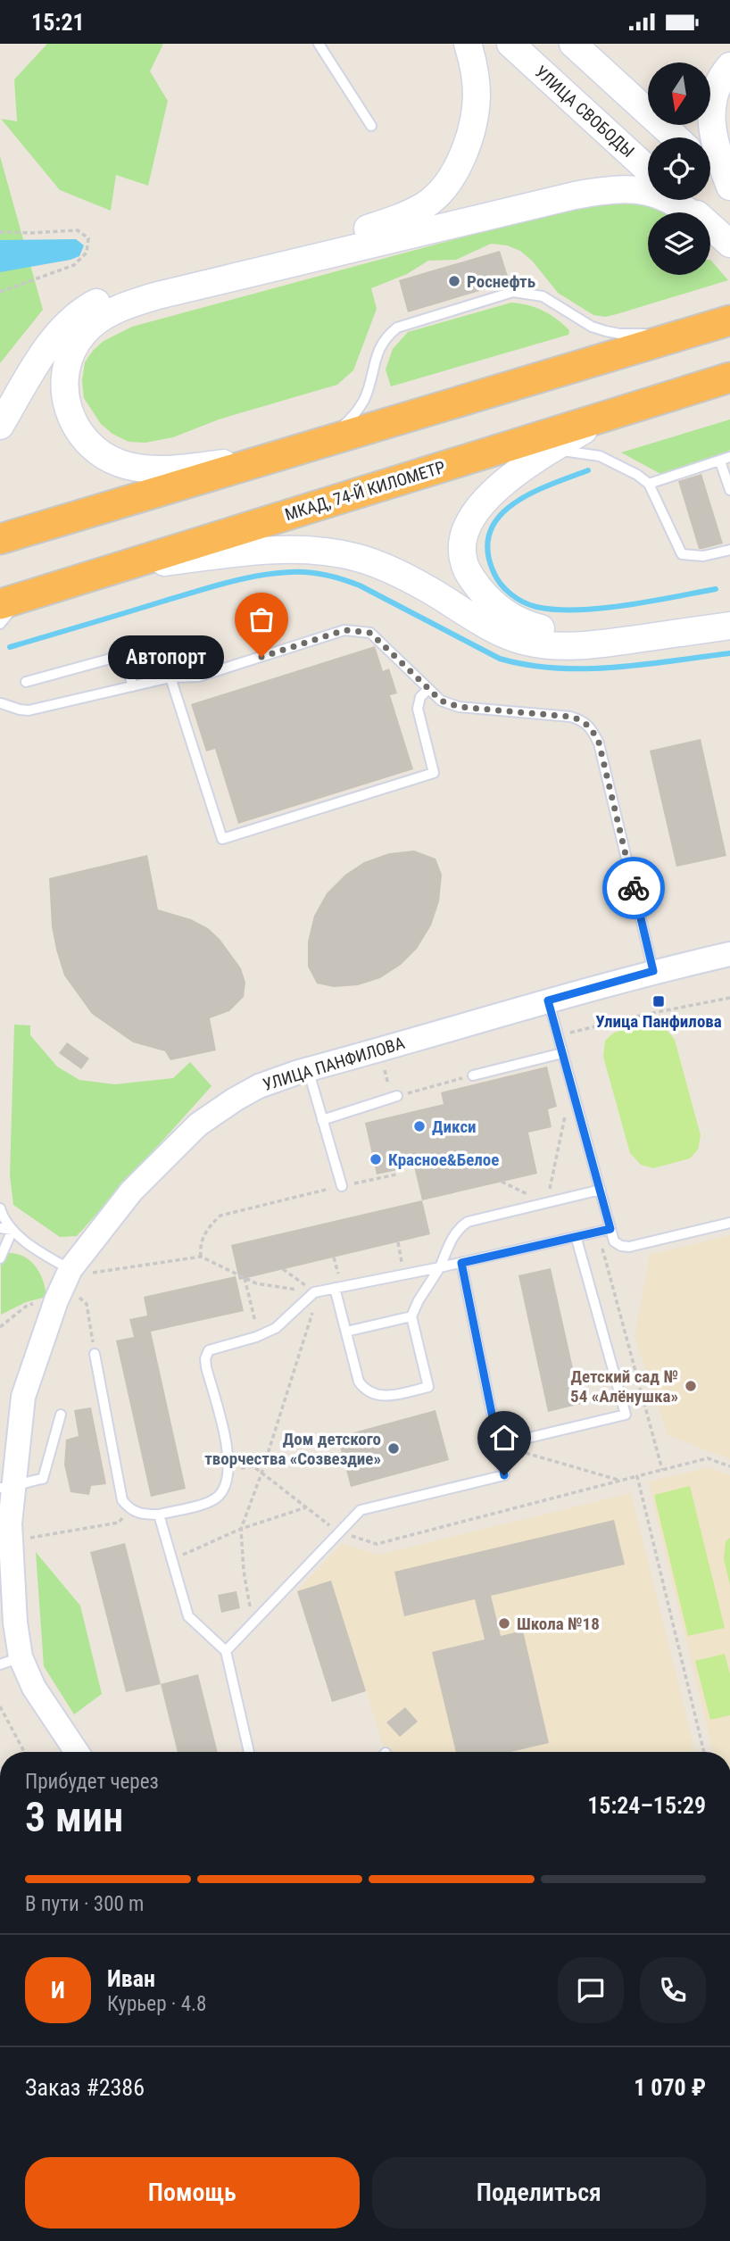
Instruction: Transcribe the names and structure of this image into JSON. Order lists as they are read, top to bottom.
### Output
{
  "streets": {
    "highway": ["МКАД, 74-Й КИЛОМЕТР"],
    "main road": ["УЛИЦА СВОБОДЫ"],
    "street": ["УЛИЦА ПАНФИЛОВА"]
  },
  "places": {
    "other": [
      "Роснефть",
      "Автопорт",
      "Дикси",
      "Красное&Белое",
      "Детский сад № 54 «Алёнушка»",
      "Дом детского творчества «Созвездие»",
      "Школа №18"
    ],
    "transit": ["Улица Панфилова"]
  },
  "north": "bottom",
  "page": {
    "status": "15:21",
    "bubble": "Автопорт",
    "heading": ["3 мин", "Прибудет через", "15:24–15:29"],
    "panel": [
      "Иван",
      "Курьер · 4.8",
      "Заказ #2386",
      "1 070 ₽"
    ],
    "bar": "В пути · 300 m",
    "round": "И",
    "buttons": ["Помощь", "Поделиться"]
  }
}
